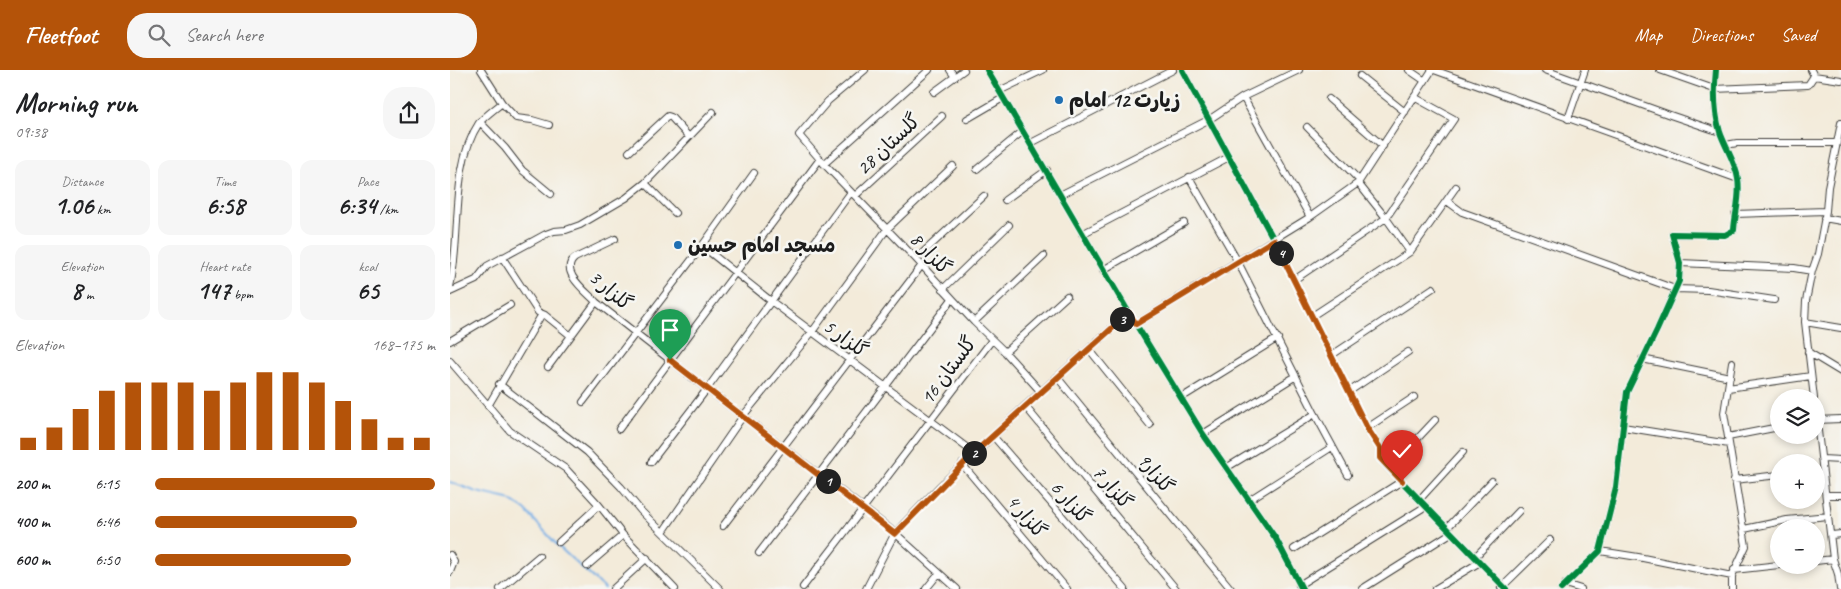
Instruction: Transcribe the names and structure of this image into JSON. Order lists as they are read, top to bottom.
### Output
{
  "streets": {
    "street": [
      "گلستان 28",
      "گلزار 8",
      "گلزار 3",
      "گلزار 5",
      "گلستان 16",
      "گلزار9",
      "گلزار 7",
      "گلزار 6",
      "گلزار 4"
    ]
  },
  "crossings": [
    ["گلستان 28", "گلزار 8"],
    ["گلستان 28", "گلزار 3"],
    ["گلستان 28", "گلزار 5"],
    ["گلزار 8", "گلستان 16"],
    ["گلزار 3", "گلستان 16"],
    ["گلزار 5", "گلستان 16"]
  ],
  "places": ["زیارت 12 امام", "مسجد امام حسین"],
  "page": {
    "header": "Fleetfoot",
    "search": "Search here",
    "nav": ["Map", "Directions", "Saved"],
    "heading": ["Morning run", "09:38"],
    "stats": [
      ["Distance", "1.06 km"],
      ["Time", "6:58"],
      ["Pace", "6:34 /km"],
      ["Elevation", "8 m"],
      ["Heart rate", "147 bpm"],
      ["kcal", "65"]
    ],
    "pins": [
      "4",
      "3",
      "2",
      "1"
    ],
    "chart": ["Elevation", "168–175 m"],
    "map_buttons": ["+", "−"],
    "list": [
      {
        "name": "200 m",
        "note": "6:15"
      },
      {
        "name": "400 m",
        "note": "6:46"
      },
      {
        "name": "600 m",
        "note": "6:50"
      }
    ]
  }
}
